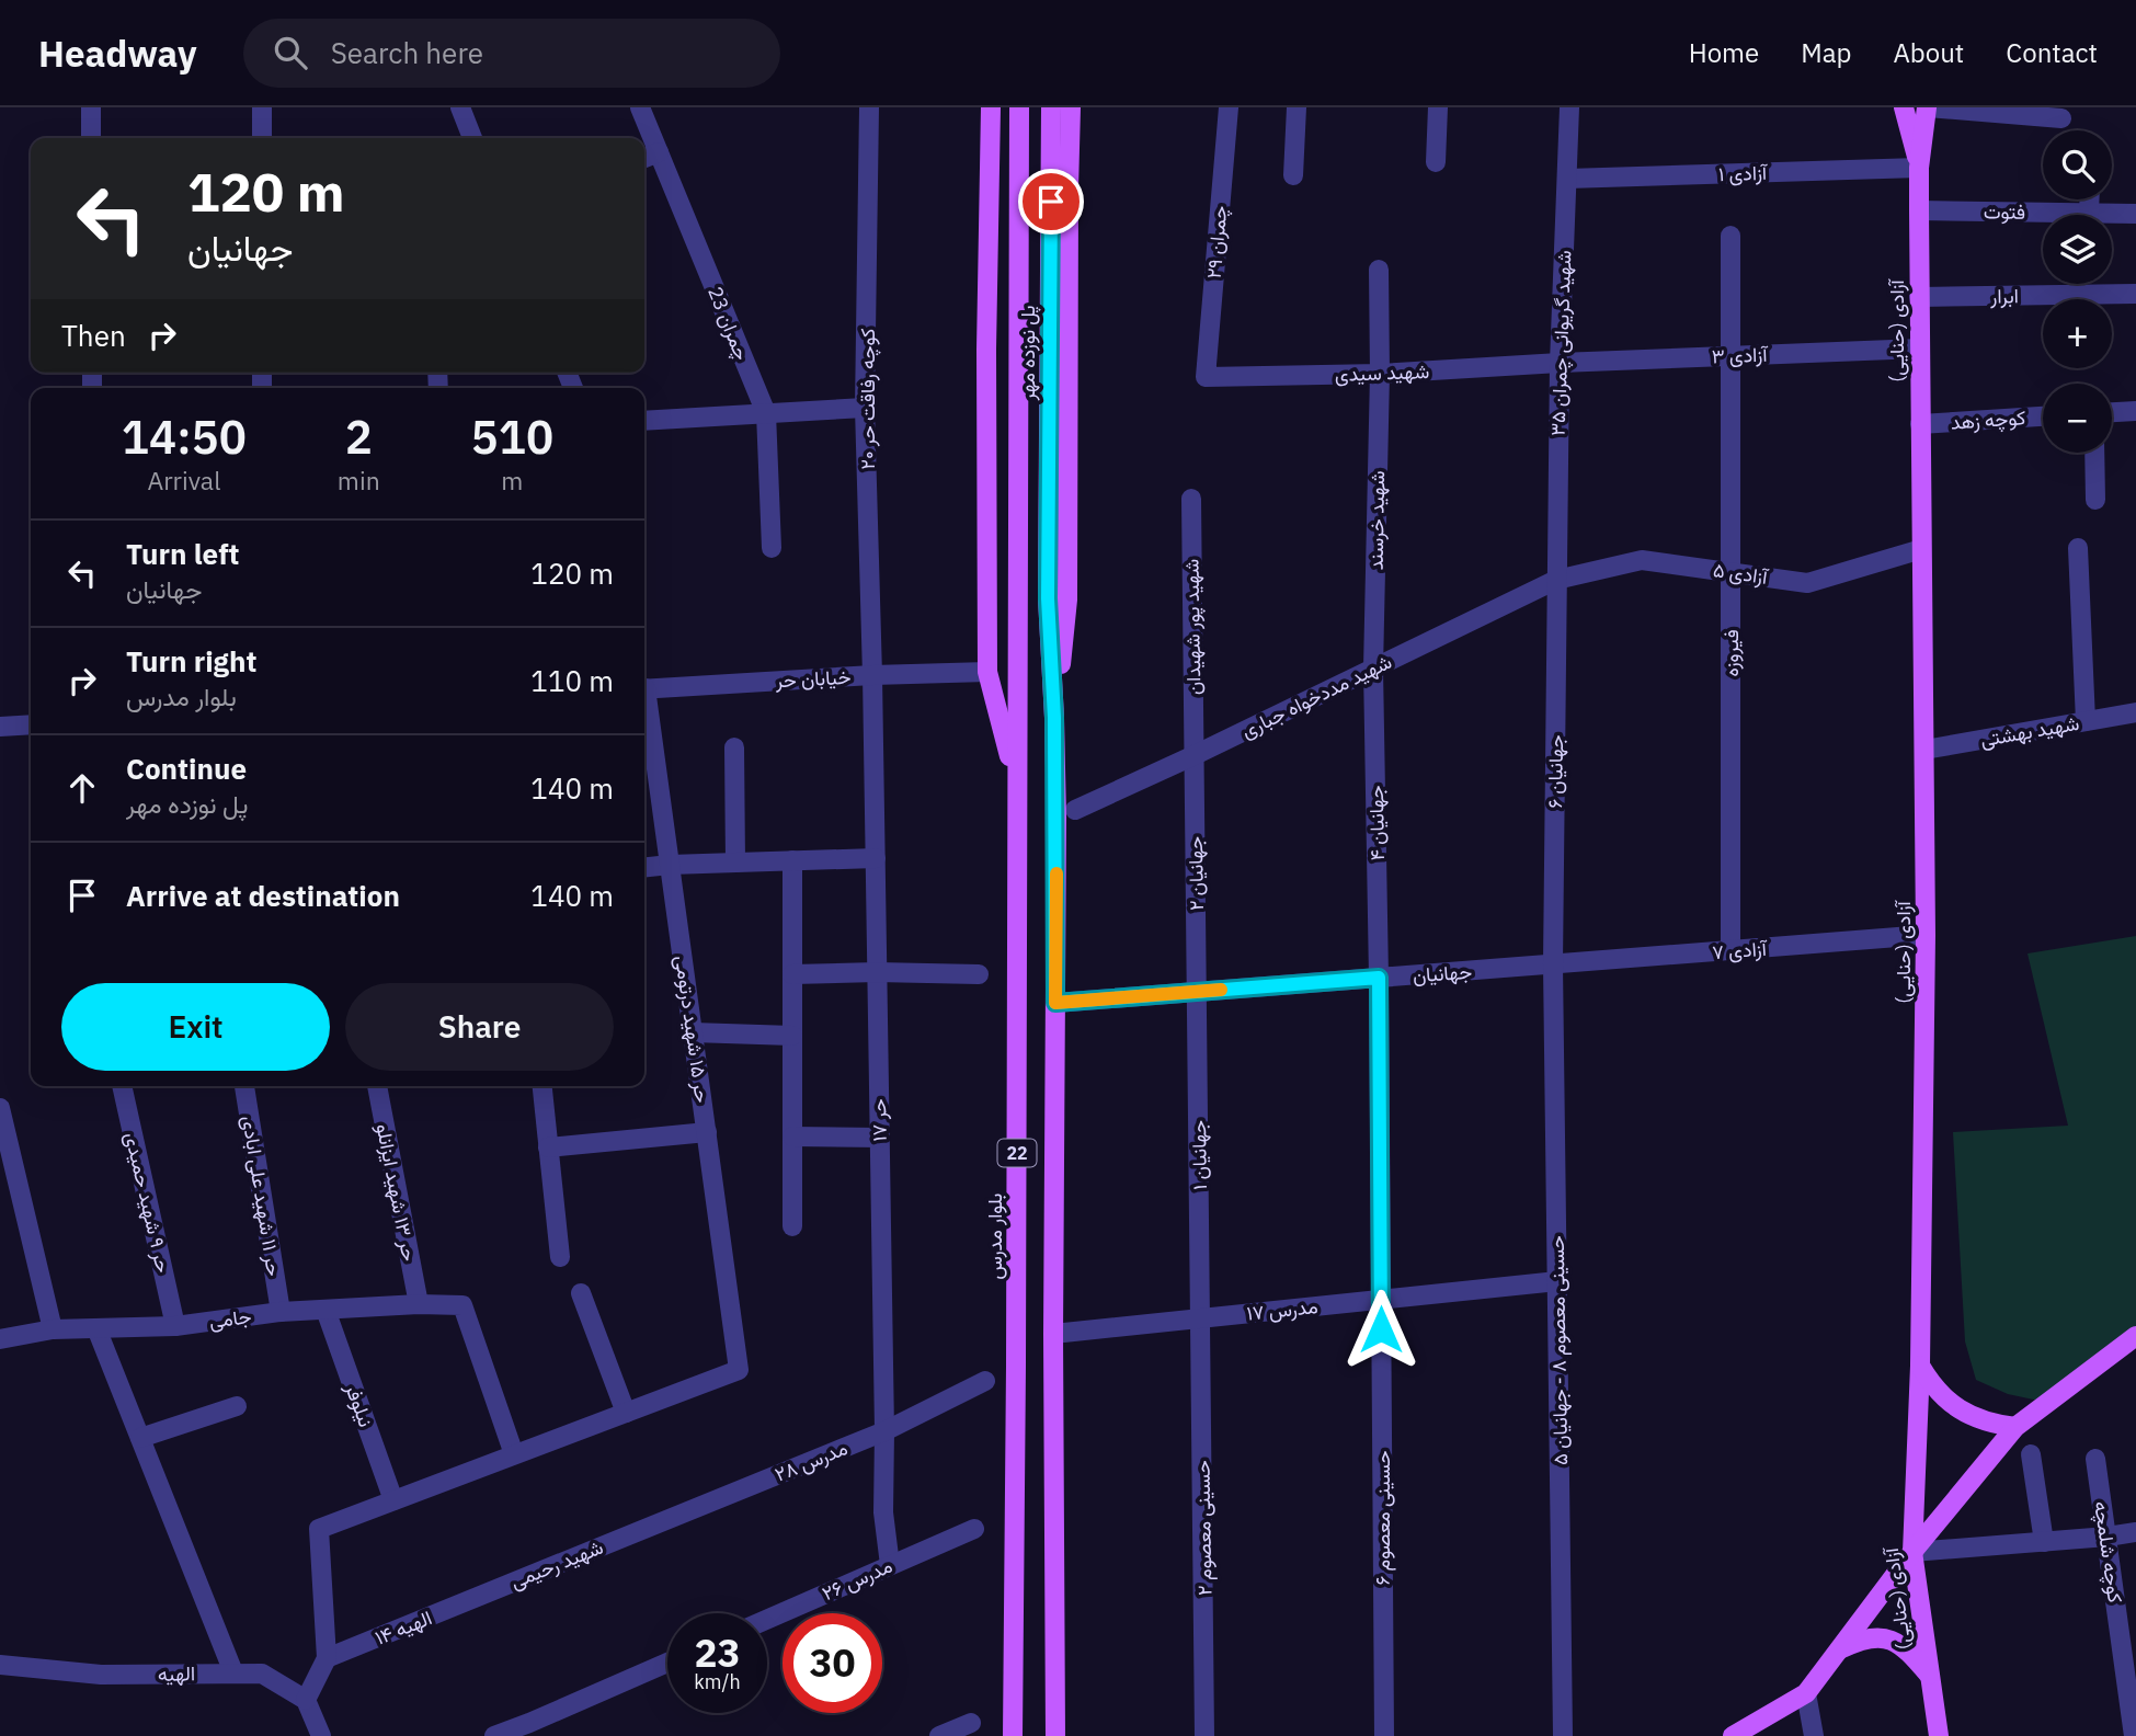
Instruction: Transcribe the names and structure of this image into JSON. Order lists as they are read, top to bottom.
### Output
{
  "streets": {
    "main road": [
      "آزادی (حنایی)",
      "پل نوزده مهر",
      "22",
      "بلوار مدرس"
    ],
    "street": [
      "آزادی ۱",
      "فتوت",
      "چمران ۲۹",
      "ابرار",
      "چمران 23",
      "شهید گریوانی چمران ۳۵",
      "آزادی ۳",
      "شهید سیدی",
      "کوچه رفاقت حر ۲۰",
      "کوچه زهد",
      "شهید خرسند",
      "آزادی ۵",
      "شهید پور شهیدان",
      "فیروزه",
      "خیابان حر",
      "شهید مددخواه جباری",
      "شهید بهشتی",
      "جهانیان ۶",
      "جهانیان ۴",
      "جهانیان ۲",
      "آزادی ۷",
      "جهانیان",
      "حر ۱۵ شهید درتومی",
      "حر ۱۷",
      "جهانیان ۱",
      "حر ۱۳ شهید ایزانلو",
      "حر ۱۱ شهید علی ابادی",
      "حر ۹ شهید حمیدی",
      "مدرس ۱۷",
      "جامی",
      "حسینی معصوم ۸ - جهانیان ۵",
      "نیلوفر",
      "مدرس ۲۸",
      "حسینی معصوم ۶",
      "حسینی معصوم ۲",
      "کوچه شلمچه",
      "شهید رحیمی",
      "مدرس ۲۶",
      "الهیه ۱۴",
      "الهیه"
    ]
  },
  "crossings": [
    ["آزادی ۱", "آزادی (حنایی)"],
    ["آزادی ۱", "شهید گریوانی چمران ۳۵"],
    ["فتوت", "آزادی (حنایی)"],
    ["چمران ۲۹", "شهید سیدی"],
    ["ابرار", "آزادی (حنایی)"],
    ["آزادی (حنایی)", "آزادی ۳"],
    ["آزادی (حنایی)", "کوچه زهد"],
    ["آزادی (حنایی)", "آزادی ۵"],
    ["آزادی (حنایی)", "شهید بهشتی"],
    ["آزادی (حنایی)", "آزادی ۷"],
    ["شهید گریوانی چمران ۳۵", "آزادی ۳"],
    ["شهید گریوانی چمران ۳۵", "شهید سیدی"],
    ["شهید گریوانی چمران ۳۵", "آزادی ۵"],
    ["شهید گریوانی چمران ۳۵", "شهید مددخواه جباری"],
    ["شهید گریوانی چمران ۳۵", "جهانیان ۶"],
    ["پل نوزده مهر", "بلوار مدرس"],
    ["آزادی ۳", "شهید سیدی"],
    ["آزادی ۳", "فیروزه"],
    ["شهید سیدی", "شهید خرسند"],
    ["کوچه رفاقت حر ۲۰", "خیابان حر"],
    ["کوچه رفاقت حر ۲۰", "حر ۱۷"],
    ["شهید خرسند", "شهید مددخواه جباری"],
    ["شهید خرسند", "جهانیان ۴"],
    ["آزادی ۵", "فیروزه"],
    ["آزادی ۵", "شهید مددخواه جباری"],
    ["آزادی ۵", "جهانیان ۶"],
    ["شهید پور شهیدان", "شهید مددخواه جباری"],
    ["شهید پور شهیدان", "جهانیان ۲"],
    ["فیروزه", "آزادی ۷"],
    ["خیابان حر", "حر ۱۷"],
    ["شهید مددخواه جباری", "جهانیان ۶"],
    ["شهید مددخواه جباری", "جهانیان ۴"],
    ["شهید مددخواه جباری", "جهانیان ۲"],
    ["جهانیان ۶", "آزادی ۷"],
    ["جهانیان ۶", "جهانیان"],
    ["جهانیان ۶", "حسینی معصوم ۸ - جهانیان ۵"],
    ["جهانیان ۴", "جهانیان"],
    ["جهانیان ۴", "مدرس ۱۷"],
    ["جهانیان ۴", "حسینی معصوم ۶"],
    ["جهانیان ۲", "جهانیان"],
    ["جهانیان ۲", "جهانیان ۱"],
    ["آزادی ۷", "جهانیان"],
    ["آزادی ۷", "حسینی معصوم ۸ - جهانیان ۵"],
    ["جهانیان", "جهانیان ۱"],
    ["جهانیان", "حسینی معصوم ۸ - جهانیان ۵"],
    ["حر ۱۷", "مدرس ۲۸"],
    ["حر ۱۷", "مدرس ۲۶"],
    ["جهانیان ۱", "مدرس ۱۷"],
    ["جهانیان ۱", "حسینی معصوم ۲"],
    ["حر ۱۳ شهید ایزانلو", "جامی"],
    ["حر ۱۱ شهید علی ابادی", "جامی"],
    ["حر ۹ شهید حمیدی", "جامی"],
    ["مدرس ۱۷", "حسینی معصوم ۸ - جهانیان ۵"],
    ["مدرس ۱۷", "حسینی معصوم ۶"],
    ["مدرس ۱۷", "حسینی معصوم ۲"],
    ["جامی", "نیلوفر"],
    ["مدرس ۲۸", "شهید رحیمی"],
    ["شهید رحیمی", "الهیه ۱۴"]
  ],
  "page": {
    "header": "Headway",
    "search": "Search here",
    "nav": [
      "Home",
      "Map",
      "About",
      "Contact"
    ],
    "map_buttons": ["+", "−"],
    "turn": ["120 m", "جهانیان"],
    "then": "Then",
    "eta": [
      "14:50",
      "Arrival",
      "2",
      "min",
      "510",
      "m"
    ],
    "list": [
      {
        "name": "Turn left",
        "note": "جهانیان",
        "value": "120 m"
      },
      {
        "name": "Turn right",
        "note": "بلوار مدرس",
        "value": "110 m"
      },
      {
        "name": "Continue",
        "note": "پل نوزده مهر",
        "value": "140 m"
      },
      {
        "name": "Arrive at destination",
        "value": "140 m"
      }
    ],
    "buttons": ["Exit", "Share"],
    "speed": "23 km/h",
    "limit": "30"
  }
}
